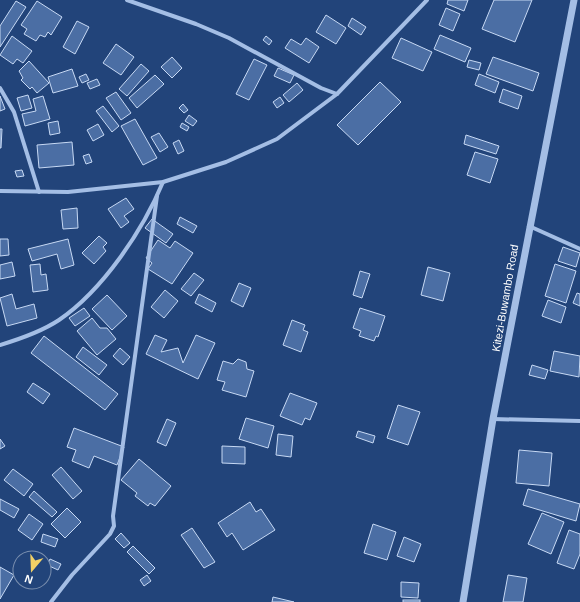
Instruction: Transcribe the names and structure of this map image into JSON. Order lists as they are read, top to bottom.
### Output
{
  "streets": {
    "street": ["Kitezi-Buwambo Road"]
  },
  "north": "bottom"
}
